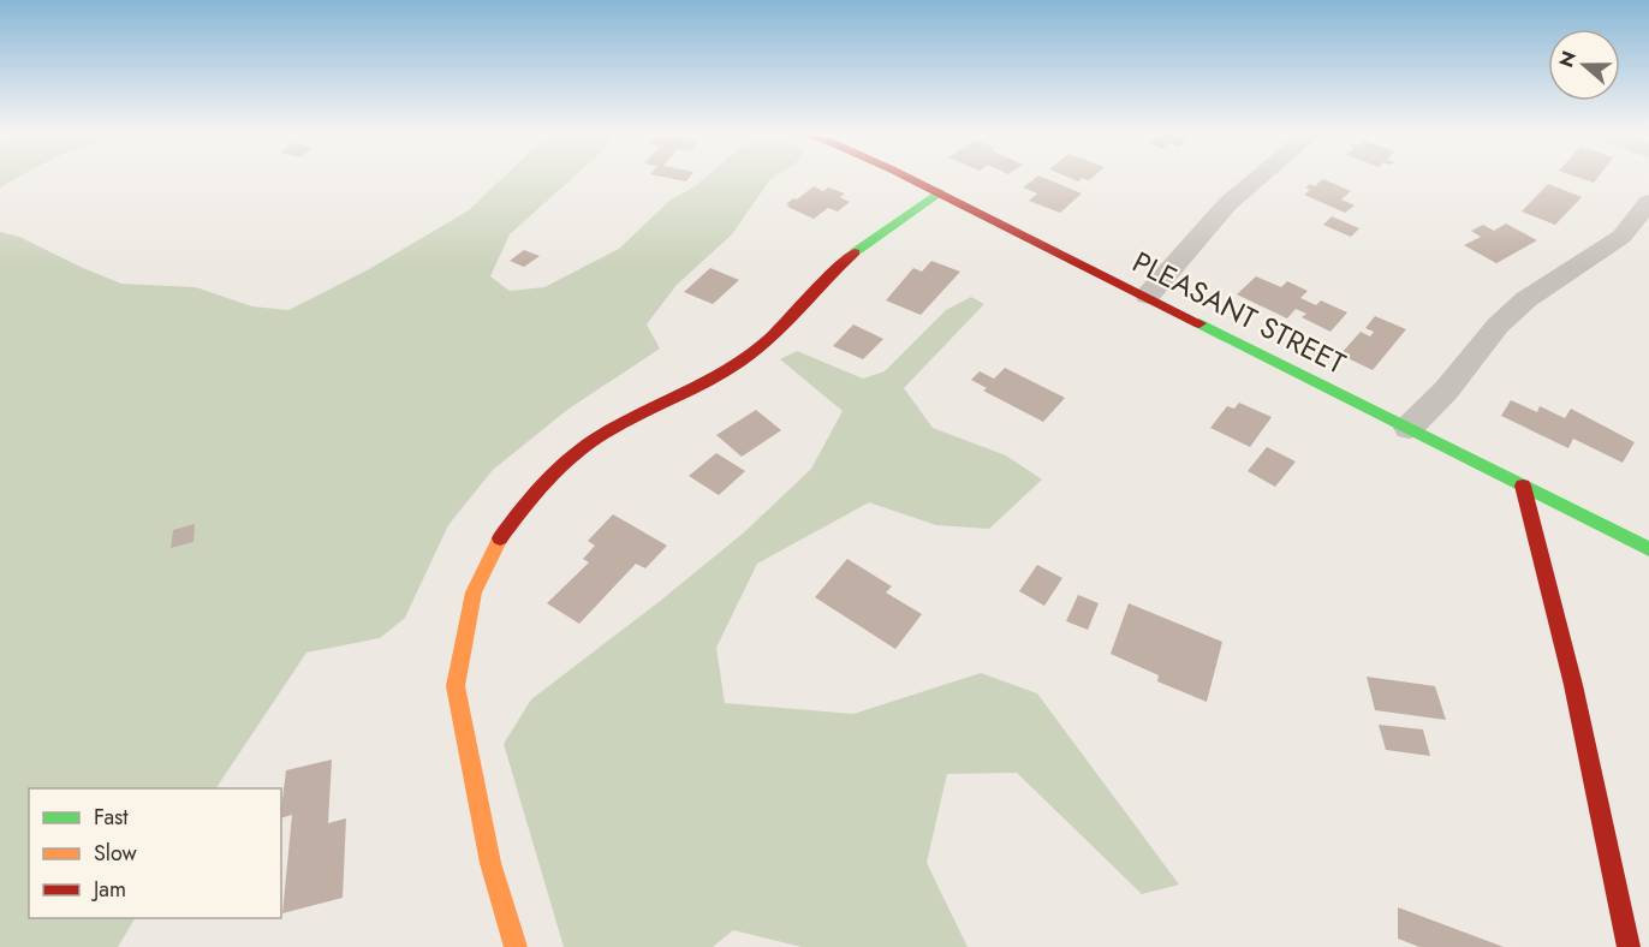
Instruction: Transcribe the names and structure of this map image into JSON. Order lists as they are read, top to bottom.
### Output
{
  "streets": {
    "street": ["PLEASANT STREET"]
  },
  "legend": ["Fast", "Slow", "Jam"],
  "north": "left"
}
